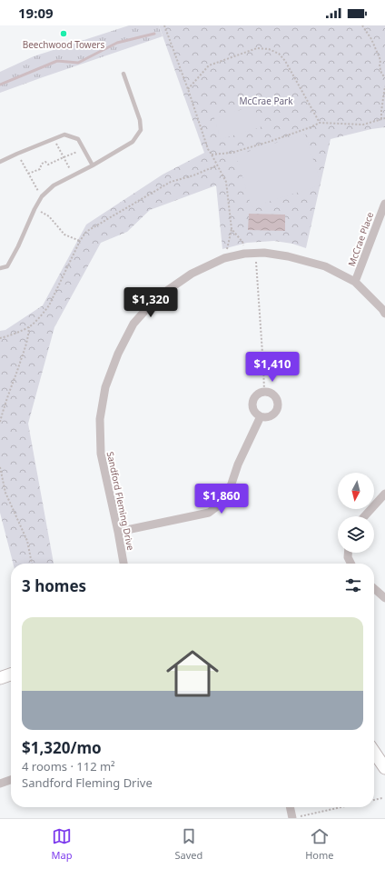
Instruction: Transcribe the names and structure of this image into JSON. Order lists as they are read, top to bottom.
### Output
{
  "streets": {
    "street": ["McCrae Place", "Sandford Fleming Drive"]
  },
  "crossings": [
    ["McCrae Place", "Sandford Fleming Drive"]
  ],
  "parks": ["McCrae Park"],
  "places": ["Beechwood Towers"],
  "north": "bottom",
  "page": {
    "status": "19:09",
    "price": ["$1,320", "$1,410", "$1,860"],
    "heading": "3 homes",
    "list": [
      {
        "name": "$1,320/mo",
        "note": "4 rooms · 112 m² · Sandford Fleming Drive"
      }
    ],
    "tabs": ["Map", "Saved", "Home"]
  }
}
